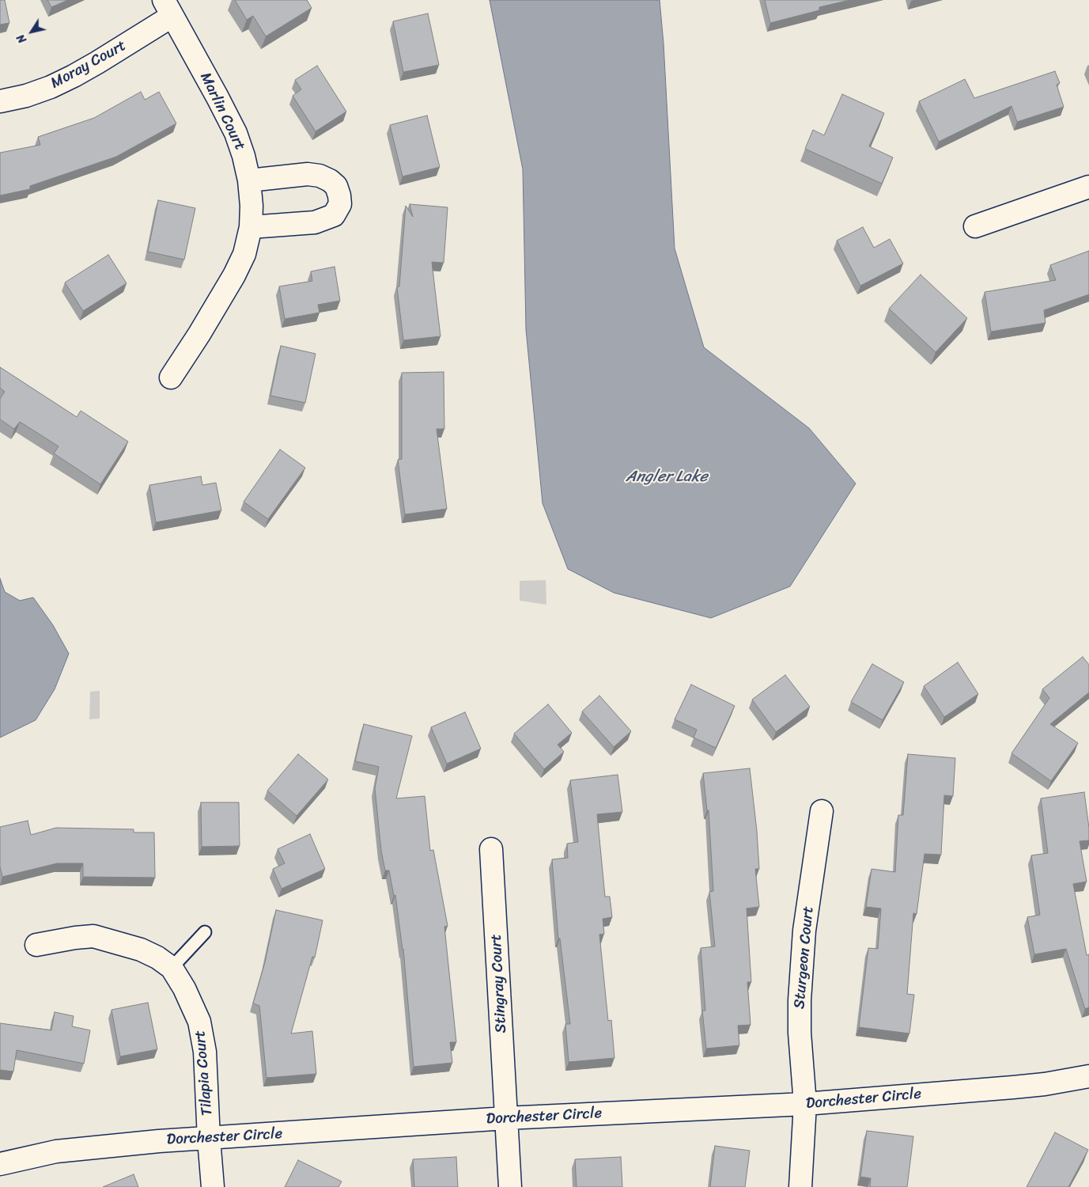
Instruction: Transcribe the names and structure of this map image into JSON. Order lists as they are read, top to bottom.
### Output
{
  "streets": {
    "street": [
      "Moray Court",
      "Marlin Court",
      "Sturgeon Court",
      "Stingray Court",
      "Tilapia Court",
      "Dorchester Circle"
    ]
  },
  "crossings": [
    ["Moray Court", "Marlin Court"],
    ["Sturgeon Court", "Dorchester Circle"],
    ["Stingray Court", "Dorchester Circle"],
    ["Tilapia Court", "Dorchester Circle"]
  ],
  "water": ["Angler Lake"],
  "north": "bottom left"
}
